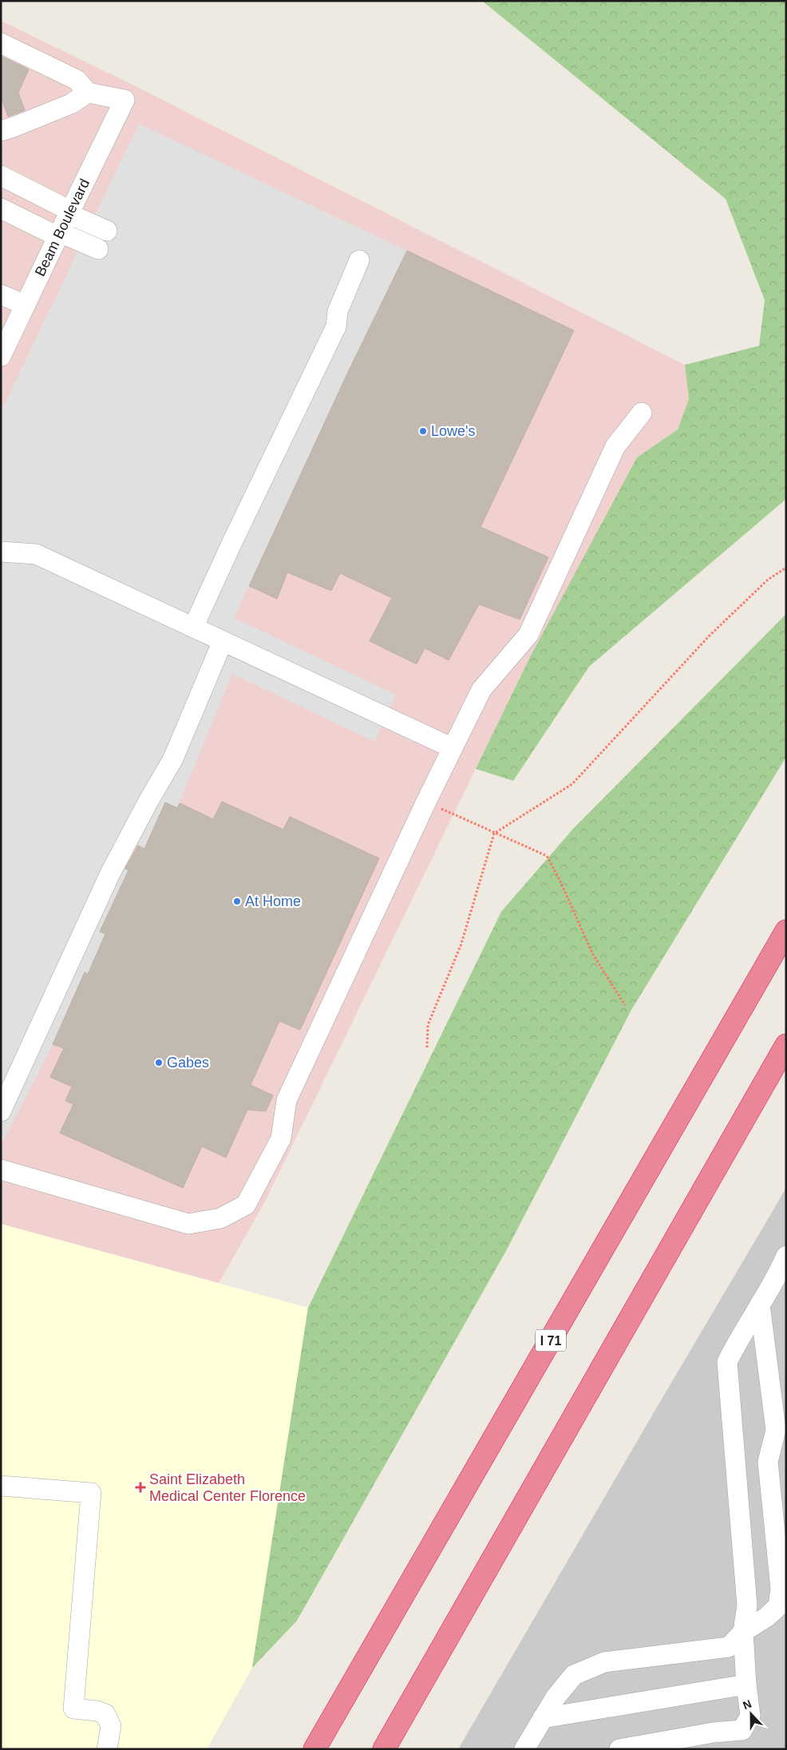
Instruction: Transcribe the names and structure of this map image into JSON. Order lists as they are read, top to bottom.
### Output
{
  "streets": {
    "highway": ["I 71"],
    "street": ["Beam Boulevard"]
  },
  "places": {
    "other": ["Lowe's", "At Home", "Gabes"],
    "health": ["Saint Elizabeth Medical Center Florence"]
  },
  "north": "top"
}
